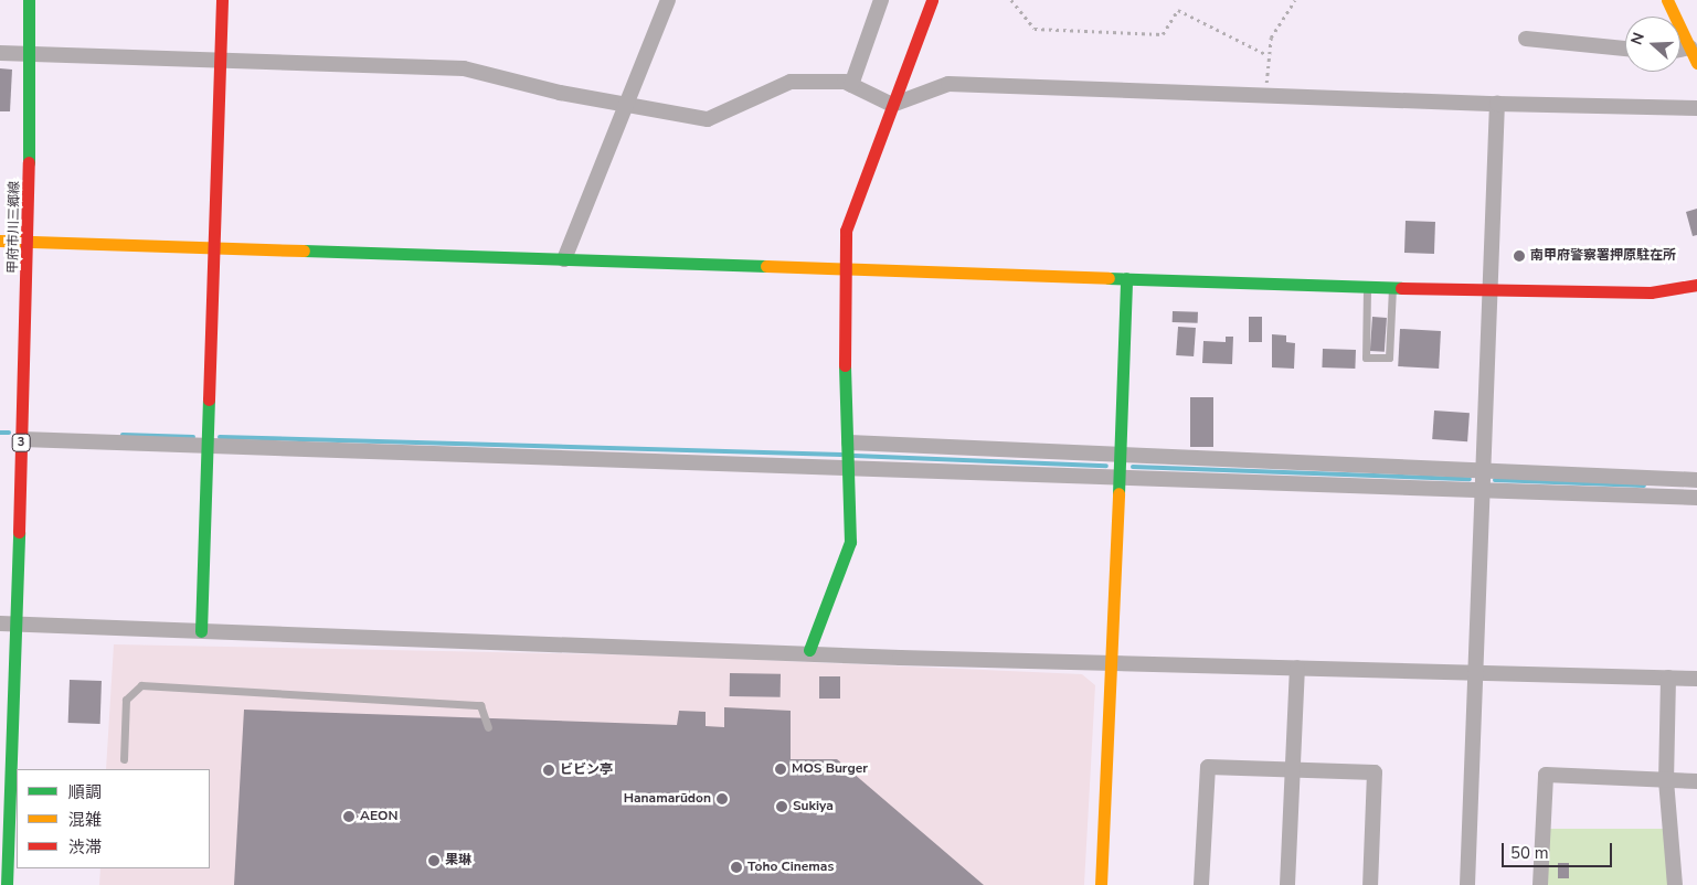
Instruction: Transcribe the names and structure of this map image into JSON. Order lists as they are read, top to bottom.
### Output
{
  "streets": {
    "street": ["甲府市川三郷線", "3"]
  },
  "places": [
    "南甲府警察署押原駐在所",
    "MOS Burger",
    "ビビン亭",
    "Hanamarūdon",
    "Sukiya",
    "AEON",
    "果琳",
    "Toho Cinemas"
  ],
  "legend": ["順調", "混雑", "渋滞"],
  "scale_bar": "50 m",
  "north": "left"
}
